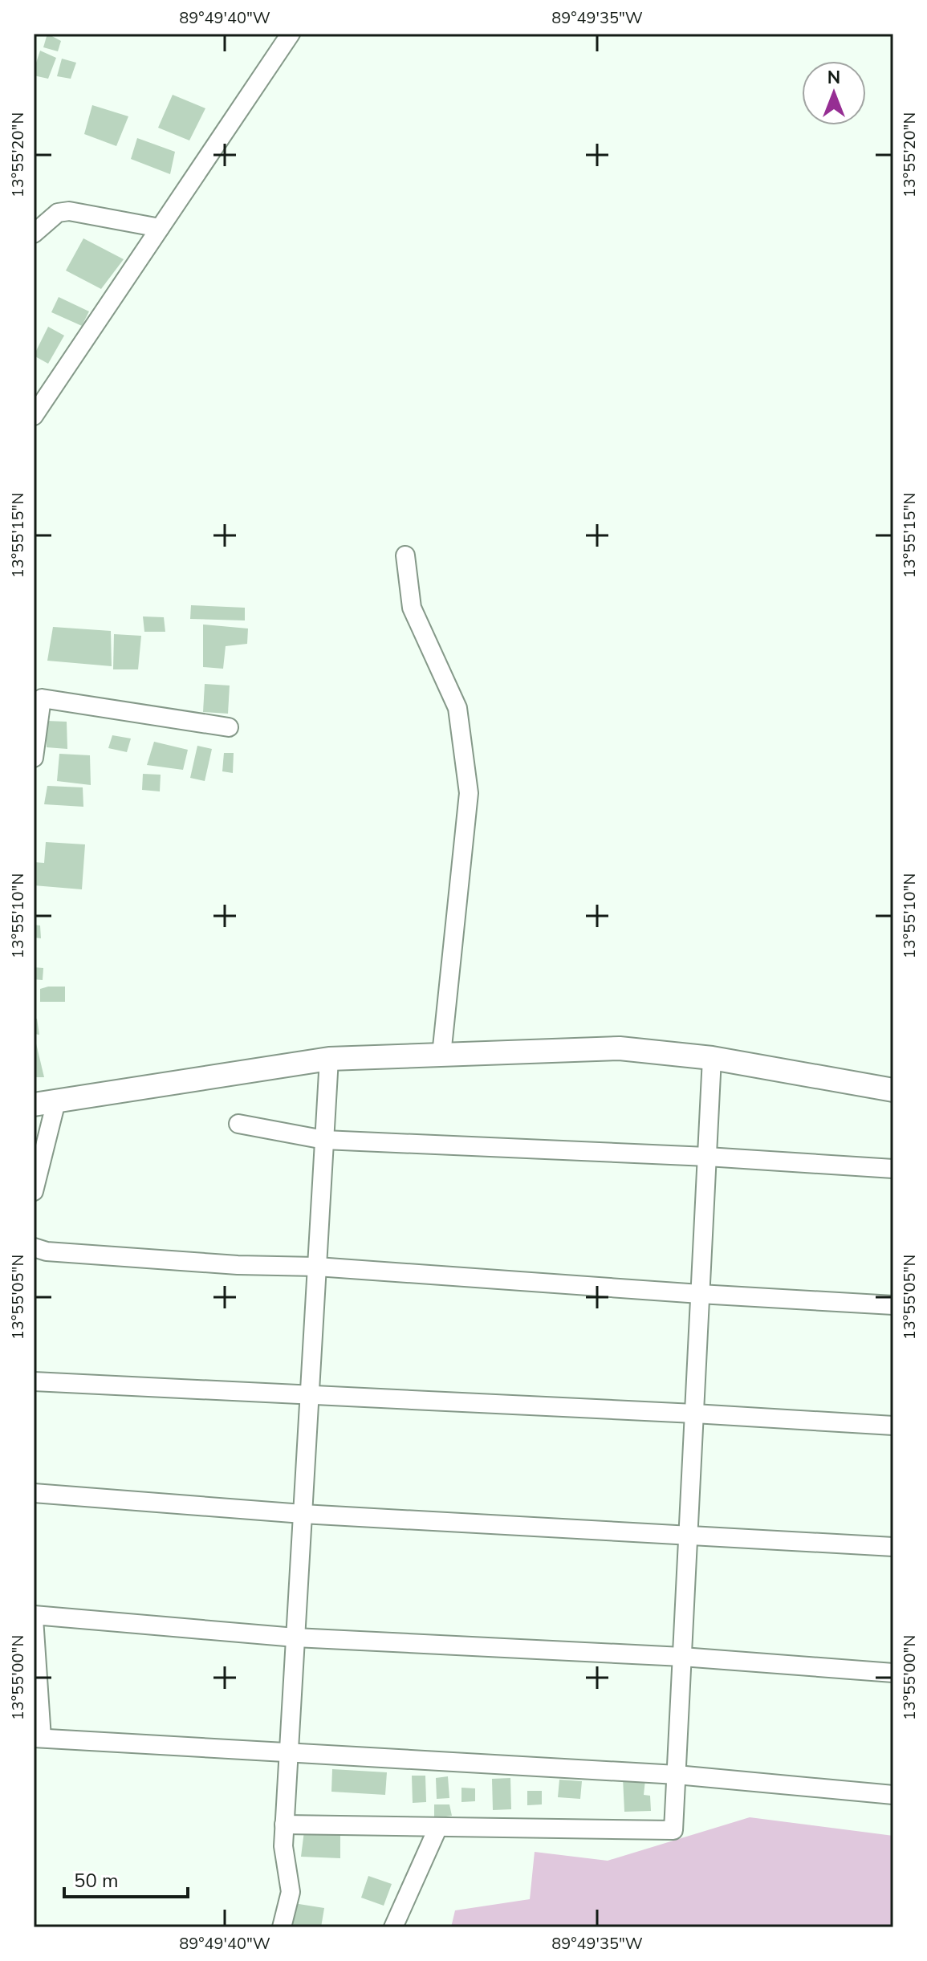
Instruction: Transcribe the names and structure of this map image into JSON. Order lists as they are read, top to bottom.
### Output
{
  "scale_bar": "50 m",
  "north": "top",
  "coordinates": [
    "89°49'40\"W",
    "89°49'35\"W",
    "13°55'20\"N",
    "13°55'15\"N",
    "13°55'10\"N",
    "13°55'05\"N",
    "13°55'00\"N"
  ]
}
